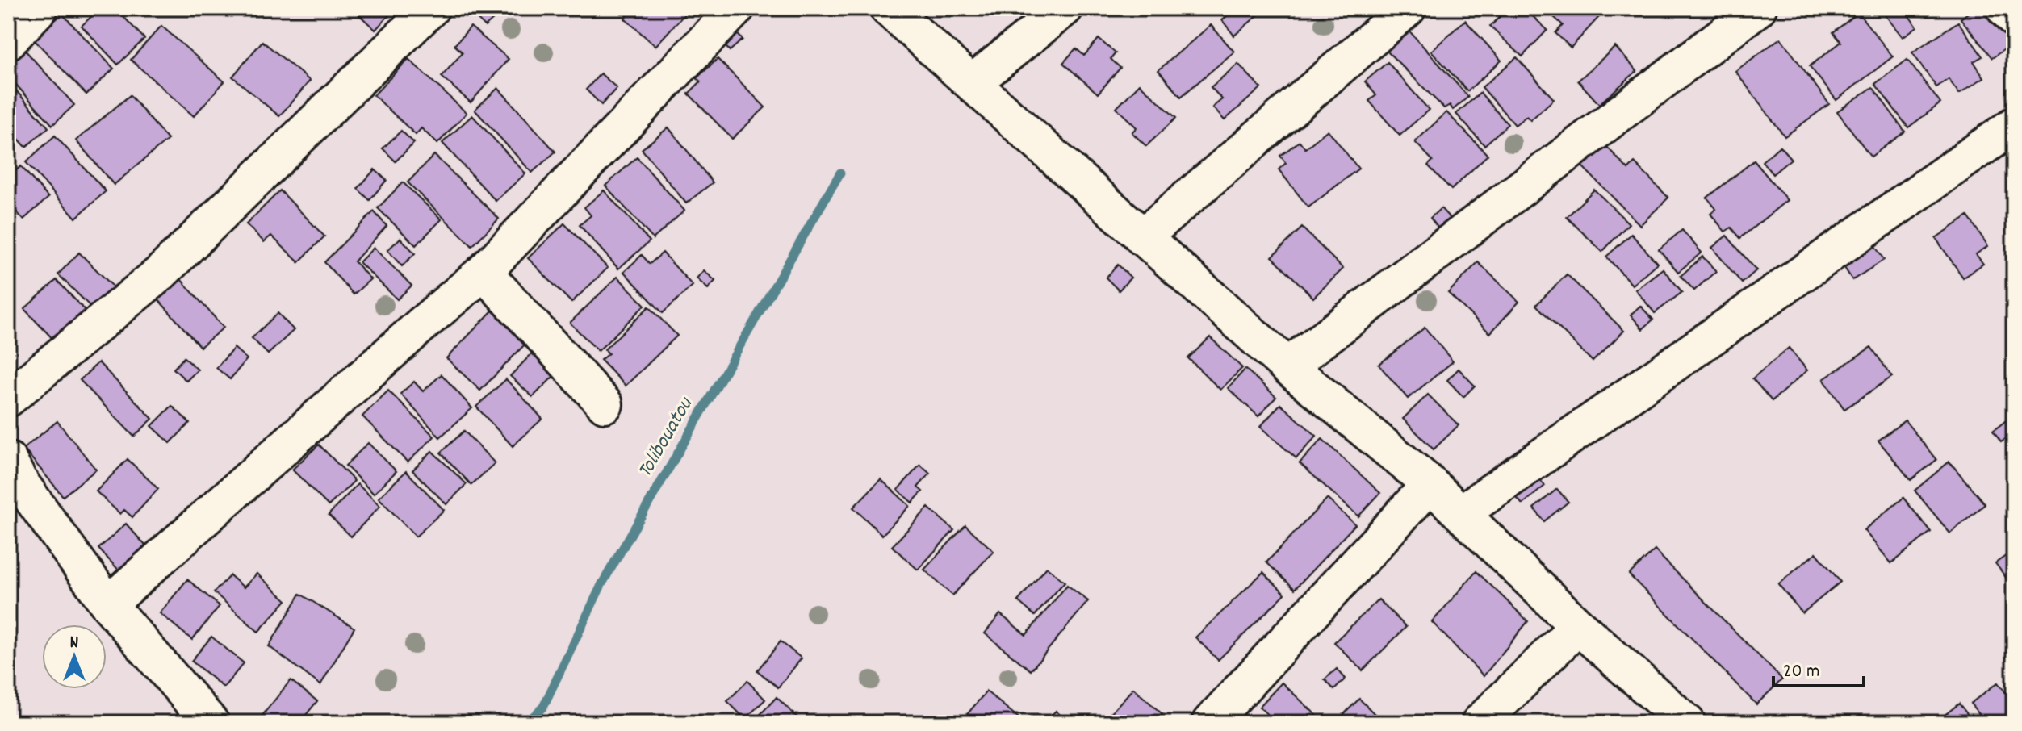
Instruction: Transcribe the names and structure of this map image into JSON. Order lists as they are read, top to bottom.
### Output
{
  "water": ["Tolibouatou"],
  "scale_bar": "20 m",
  "north": "top"
}
